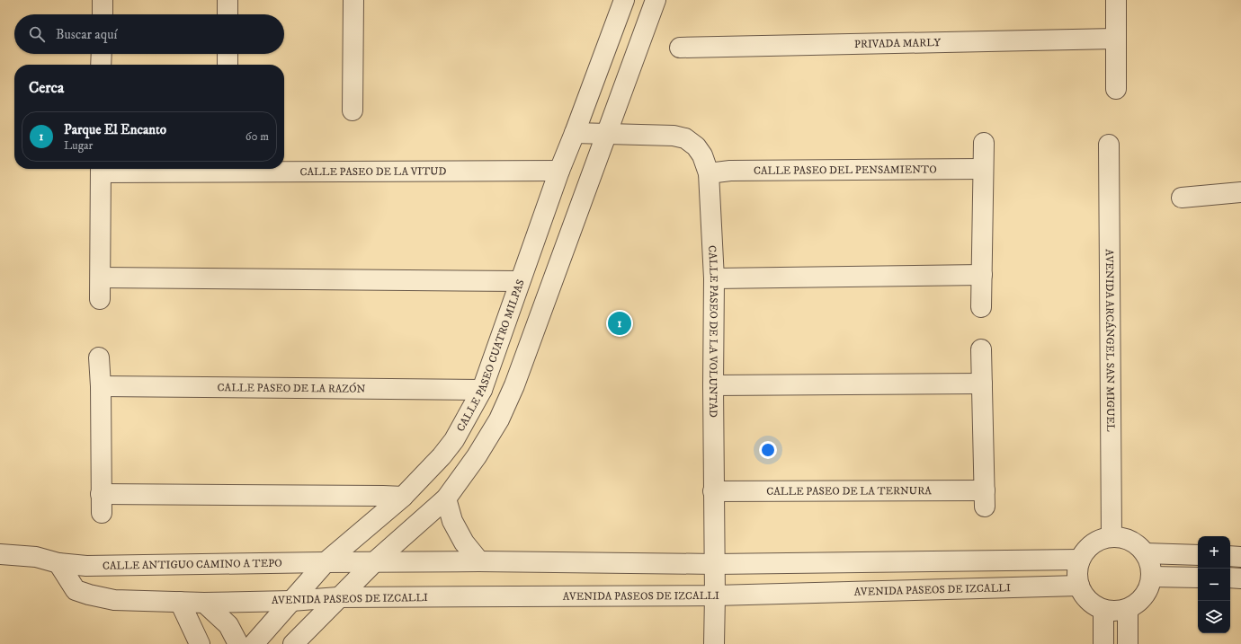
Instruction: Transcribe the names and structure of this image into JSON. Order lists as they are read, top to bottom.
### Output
{
  "streets": {
    "street": [
      "PRIVADA MARLY",
      "CALLE PASEO DEL PENSAMIENTO",
      "CALLE PASEO DE LA VITUD",
      "CALLE PASEO DE LA VOLUNTAD",
      "AVENIDA ARCÁNGEL SAN MIGUEL",
      "CALLE PASEO CUATRO MILPAS",
      "CALLE PASEO DE LA RAZÓN",
      "CALLE PASEO DE LA TERNURA",
      "CALLE ANTIGUO CAMINO A TEPO",
      "AVENIDA PASEOS DE IZCALLI"
    ]
  },
  "crossings": [
    ["CALLE PASEO DEL PENSAMIENTO", "CALLE PASEO DE LA VOLUNTAD"],
    ["CALLE PASEO DE LA VITUD", "CALLE PASEO CUATRO MILPAS"],
    ["CALLE PASEO DE LA VOLUNTAD", "CALLE PASEO CUATRO MILPAS"],
    ["CALLE PASEO DE LA VOLUNTAD", "CALLE PASEO DE LA TERNURA"],
    ["CALLE PASEO DE LA VOLUNTAD", "AVENIDA PASEOS DE IZCALLI"],
    ["AVENIDA ARCÁNGEL SAN MIGUEL", "AVENIDA PASEOS DE IZCALLI"],
    ["CALLE PASEO CUATRO MILPAS", "CALLE PASEO DE LA RAZÓN"],
    ["CALLE PASEO CUATRO MILPAS", "CALLE ANTIGUO CAMINO A TEPO"],
    ["CALLE PASEO CUATRO MILPAS", "AVENIDA PASEOS DE IZCALLI"],
    ["CALLE ANTIGUO CAMINO A TEPO", "AVENIDA PASEOS DE IZCALLI"]
  ],
  "page": {
    "search": "Buscar aquí",
    "heading": "Cerca",
    "list": [
      {
        "mark": "1",
        "name": "Parque El Encanto",
        "note": "Lugar",
        "value": "60 m"
      }
    ],
    "pins": "1",
    "map_buttons": ["+", "−"]
  }
}
